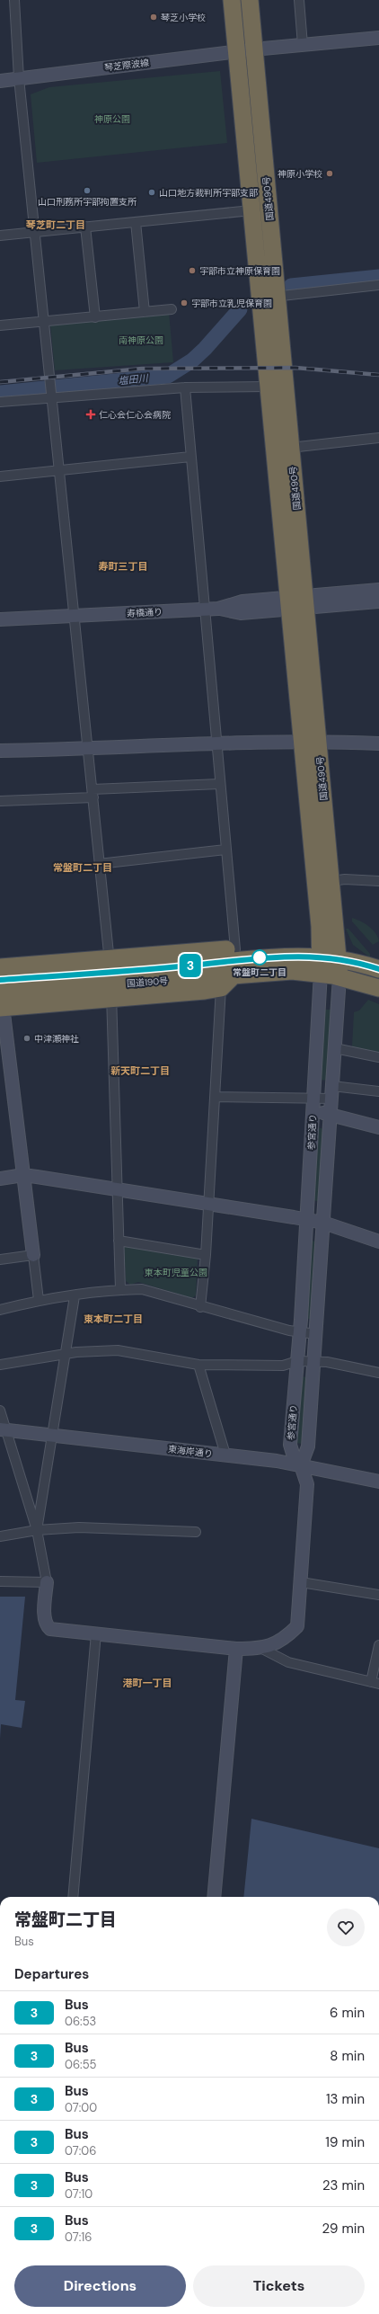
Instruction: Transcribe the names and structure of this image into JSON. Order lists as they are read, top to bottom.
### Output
{
  "streets": {
    "highway": ["国道490号", "国道190号"],
    "street": [
      "琴芝際波線",
      "寿橋通り",
      "参宮通り",
      "東海岸通り"
    ]
  },
  "crossings": [
    ["琴芝際波線", "国道490号"],
    ["国道490号", "寿橋通り"],
    ["国道490号", "国道190号"],
    ["国道490号", "参宮通り"],
    ["国道190号", "参宮通り"],
    ["参宮通り", "東海岸通り"]
  ],
  "districts": [
    "琴芝町二丁目",
    "寿町三丁目",
    "常盤町二丁目",
    "新天町二丁目",
    "東本町二丁目",
    "港町一丁目"
  ],
  "water": ["塩田川"],
  "parks": ["神原公園", "南神原公園", "東本町児童公園"],
  "places": {
    "other": [
      "琴芝小学校",
      "神原小学校",
      "山口刑務所宇部拘置支所",
      "山口地方裁判所宇部支部",
      "宇部市立神原保育園",
      "宇部市立乳児保育園",
      "常盤町二丁目",
      "中津瀬神社"
    ],
    "health": ["仁心会仁心会病院"]
  },
  "lines": ["bus line 3"],
  "page": {
    "on_map": "3",
    "heading": [
      ["常盤町二丁目", "Bus"],
      "Departures"
    ],
    "list": [
      {
        "mark": "3",
        "name": "Bus",
        "note": "06:53",
        "value": "6 min"
      },
      {
        "mark": "3",
        "name": "Bus",
        "note": "06:55",
        "value": "8 min"
      },
      {
        "mark": "3",
        "name": "Bus",
        "note": "07:00",
        "value": "13 min"
      },
      {
        "mark": "3",
        "name": "Bus",
        "note": "07:06",
        "value": "19 min"
      },
      {
        "mark": "3",
        "name": "Bus",
        "note": "07:10",
        "value": "23 min"
      },
      {
        "mark": "3",
        "name": "Bus",
        "note": "07:16",
        "value": "29 min"
      }
    ],
    "buttons": ["Directions", "Tickets"]
  }
}
